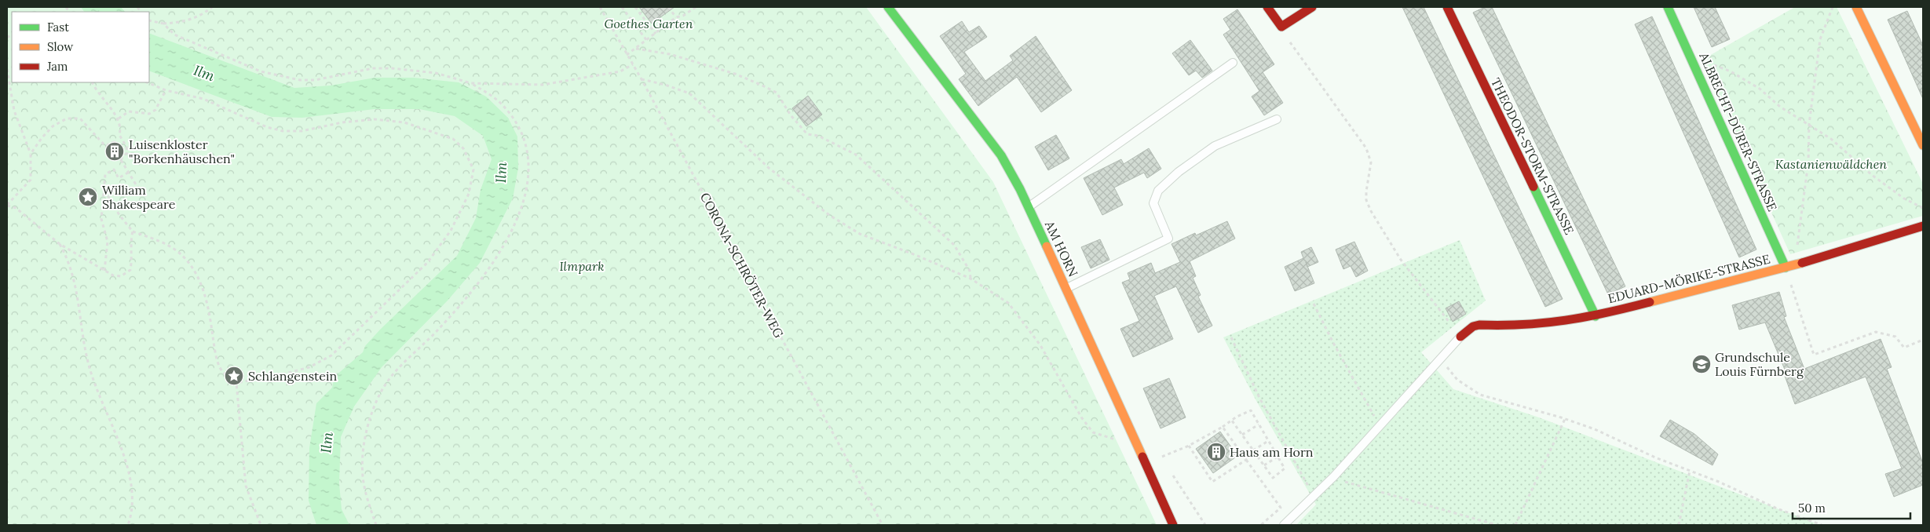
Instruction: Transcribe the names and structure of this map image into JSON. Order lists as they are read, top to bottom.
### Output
{
  "streets": {
    "street": [
      "ALBRECHT-DÜRER-STRASSE",
      "THEODOR-STORM-STRASSE",
      "AM HORN",
      "EDUARD-MÖRIKE-STRASSE"
    ],
    "path": ["CORONA-SCHRÖTER-WEG"]
  },
  "crossings": [
    ["ALBRECHT-DÜRER-STRASSE", "EDUARD-MÖRIKE-STRASSE"],
    ["THEODOR-STORM-STRASSE", "EDUARD-MÖRIKE-STRASSE"]
  ],
  "water": ["Ilm"],
  "parks": ["Goethes Garten", "Kastanienwäldchen", "Ilmpark"],
  "places": {
    "building": ["Luisenkloster \"Borkenhäuschen\"", "Haus am Horn"],
    "place": ["William Shakespeare", "Schlangenstein"],
    "school or university": ["Grundschule Louis Fürnberg"]
  },
  "legend": ["Fast", "Slow", "Jam"],
  "scale_bar": "50 m"
}
